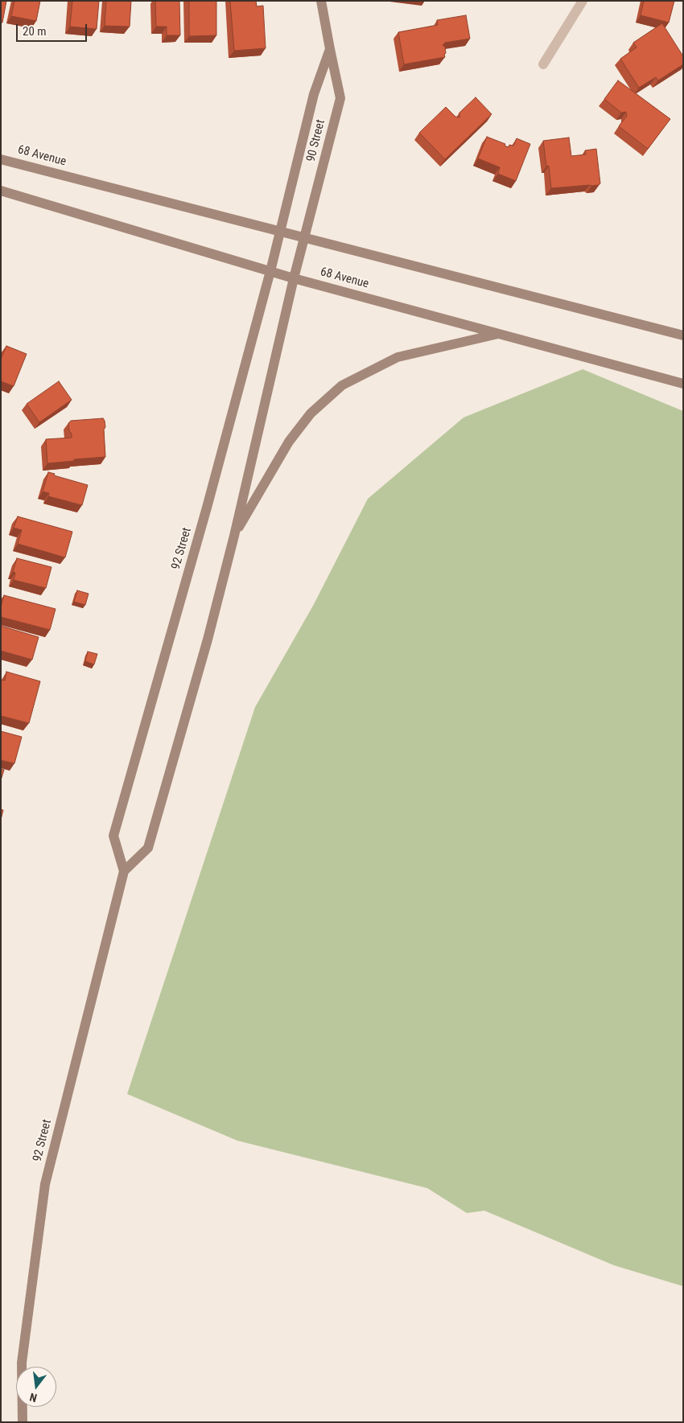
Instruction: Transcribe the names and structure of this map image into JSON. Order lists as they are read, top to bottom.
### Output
{
  "streets": {
    "main road": ["90 Street", "68 Avenue", "92 Street"]
  },
  "crossings": [
    ["90 Street", "68 Avenue"],
    ["90 Street", "92 Street"],
    ["68 Avenue", "92 Street"]
  ],
  "scale_bar": "20 m",
  "north": "bottom"
}
